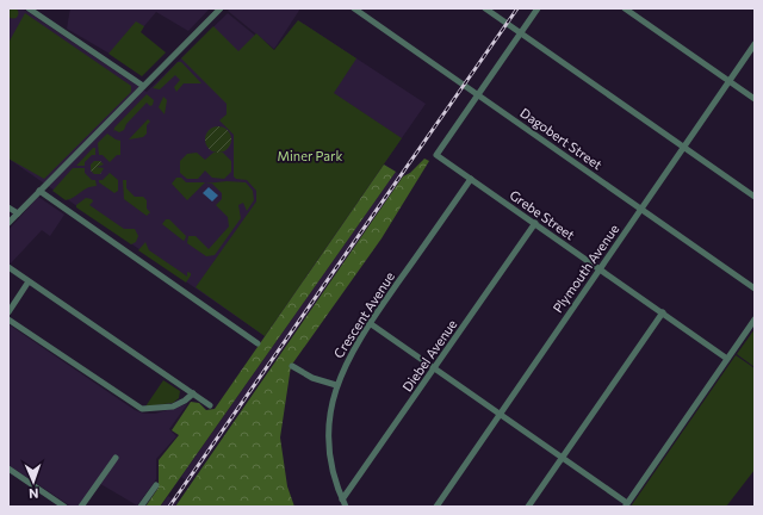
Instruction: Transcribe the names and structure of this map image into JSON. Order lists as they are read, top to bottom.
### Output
{
  "streets": {
    "street": [
      "Dagobert Street",
      "Grebe Street",
      "Plymouth Avenue",
      "Crescent Avenue",
      "Diebel Avenue"
    ]
  },
  "crossings": [
    ["Dagobert Street", "Grebe Street"],
    ["Dagobert Street", "Plymouth Avenue"],
    ["Grebe Street", "Plymouth Avenue"],
    ["Grebe Street", "Crescent Avenue"],
    ["Grebe Street", "Diebel Avenue"],
    ["Crescent Avenue", "Diebel Avenue"]
  ],
  "parks": ["Miner Park"],
  "north": "bottom"
}
